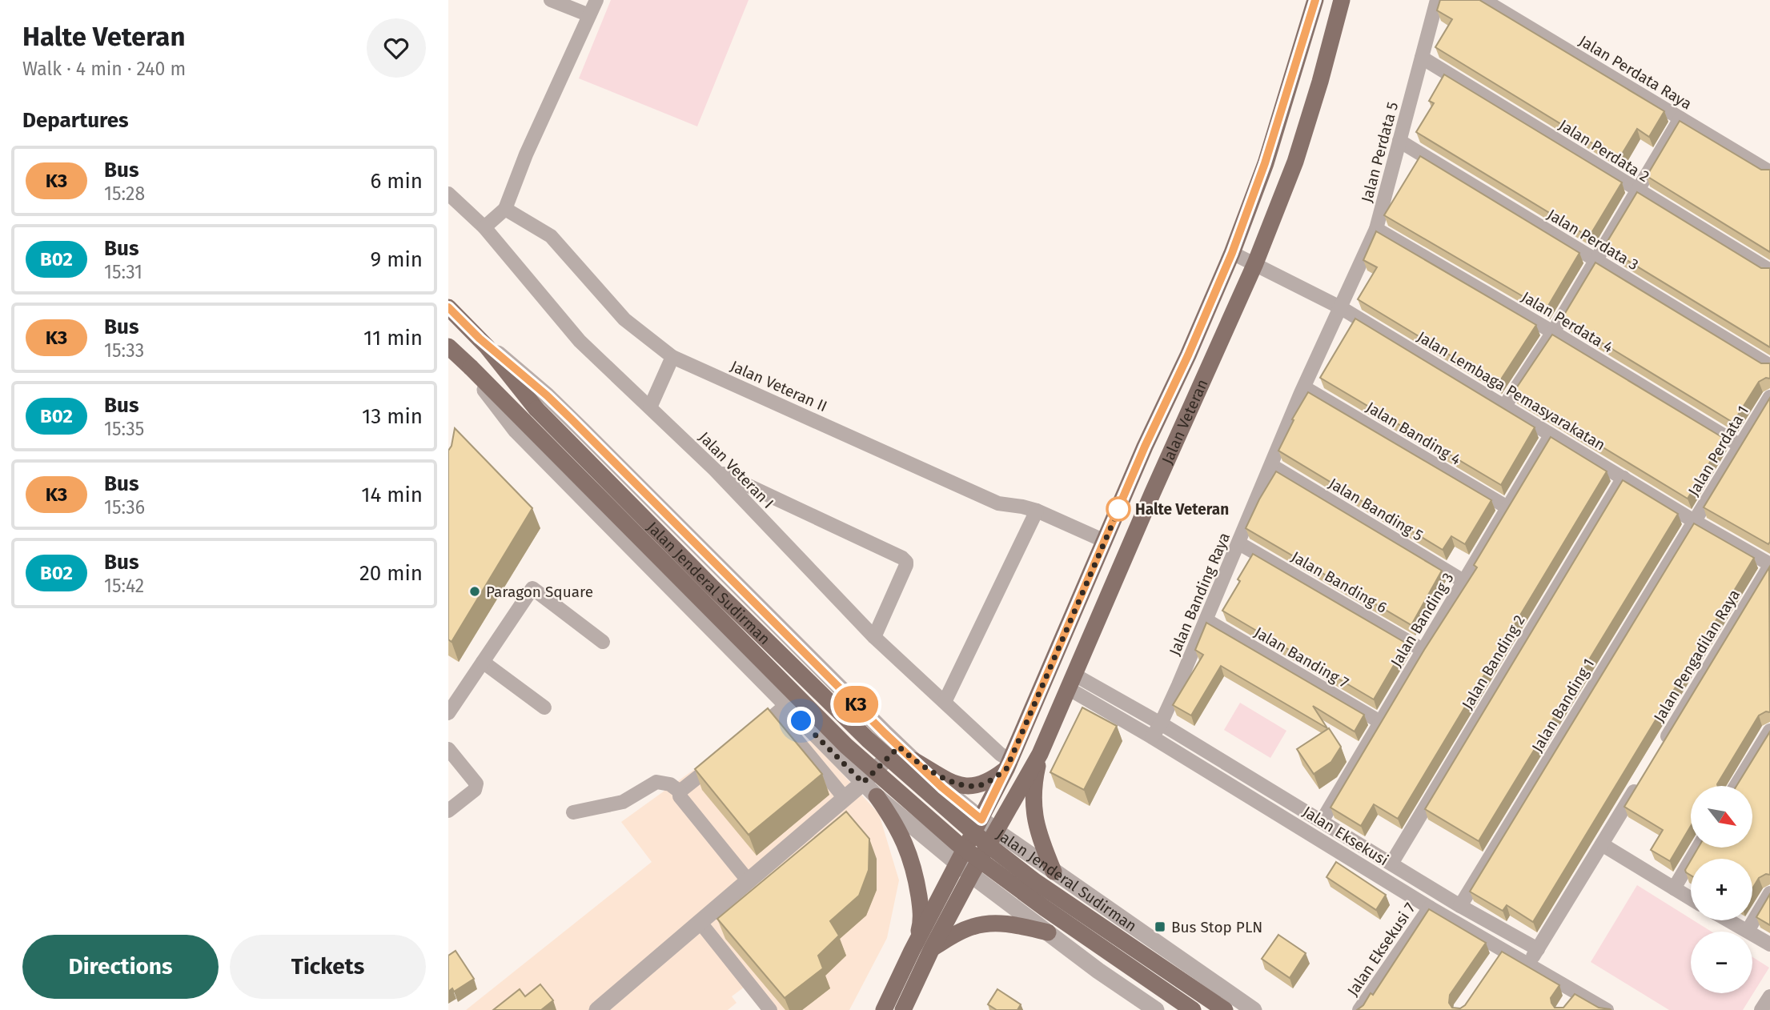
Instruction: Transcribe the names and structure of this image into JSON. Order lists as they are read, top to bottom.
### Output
{
  "streets": {
    "main road": ["Jalan Veteran", "Jalan Jenderal Sudirman"],
    "street": [
      "Jalan Perdata Raya",
      "Jalan Perdata 2",
      "Jalan Perdata 5",
      "Jalan Perdata 3",
      "Jalan Perdata 4",
      "Jalan Veteran II",
      "Jalan Lembaga Pemasyarakatan",
      "Jalan Banding 4",
      "Jalan Perdata 1",
      "Jalan Veteran I",
      "Jalan Banding 5",
      "Jalan Banding 6",
      "Jalan Banding Raya",
      "Jalan Banding 3",
      "Jalan Pengadilan Raya",
      "Jalan Banding 7",
      "Jalan Banding 2",
      "Jalan Banding 1",
      "Jalan Eksekusi",
      "Jalan Eksekusi 7"
    ]
  },
  "crossings": [
    ["Jalan Perdata 2", "Jalan Perdata 5"],
    ["Jalan Perdata 5", "Jalan Perdata 3"],
    ["Jalan Perdata 5", "Jalan Perdata 4"],
    ["Jalan Perdata 5", "Jalan Lembaga Pemasyarakatan"],
    ["Jalan Perdata 5", "Jalan Banding Raya"],
    ["Jalan Perdata 4", "Jalan Perdata 1"],
    ["Jalan Veteran II", "Jalan Veteran"],
    ["Jalan Lembaga Pemasyarakatan", "Jalan Veteran"],
    ["Jalan Lembaga Pemasyarakatan", "Jalan Perdata 1"],
    ["Jalan Lembaga Pemasyarakatan", "Jalan Banding Raya"],
    ["Jalan Lembaga Pemasyarakatan", "Jalan Banding 3"],
    ["Jalan Lembaga Pemasyarakatan", "Jalan Pengadilan Raya"],
    ["Jalan Lembaga Pemasyarakatan", "Jalan Banding 2"],
    ["Jalan Lembaga Pemasyarakatan", "Jalan Banding 1"],
    ["Jalan Veteran", "Jalan Veteran I"],
    ["Jalan Veteran", "Jalan Jenderal Sudirman"],
    ["Jalan Veteran", "Jalan Eksekusi"],
    ["Jalan Banding 4", "Jalan Banding Raya"],
    ["Jalan Banding 4", "Jalan Banding 3"],
    ["Jalan Perdata 1", "Jalan Banding 1"],
    ["Jalan Banding 5", "Jalan Banding Raya"],
    ["Jalan Banding 5", "Jalan Banding 3"],
    ["Jalan Banding 6", "Jalan Banding Raya"],
    ["Jalan Banding 6", "Jalan Banding 3"],
    ["Jalan Banding Raya", "Jalan Banding 7"],
    ["Jalan Banding Raya", "Jalan Eksekusi"],
    ["Jalan Banding 3", "Jalan Banding 7"],
    ["Jalan Banding 3", "Jalan Eksekusi"],
    ["Jalan Banding 2", "Jalan Eksekusi"],
    ["Jalan Banding 1", "Jalan Eksekusi"],
    ["Jalan Eksekusi", "Jalan Eksekusi 7"]
  ],
  "places": {
    "other": ["Halte Veteran", "Paragon Square"],
    "transit": ["Bus Stop PLN"]
  },
  "lines": ["bus line K3"],
  "north": "bottom right",
  "page": {
    "heading": [
      ["Halte Veteran", "Walk · 4 min · 240 m"],
      "Departures"
    ],
    "on_map": "K3",
    "list": [
      {
        "mark": "K3",
        "name": "Bus",
        "note": "15:28",
        "value": "6 min"
      },
      {
        "mark": "B02",
        "name": "Bus",
        "note": "15:31",
        "value": "9 min"
      },
      {
        "mark": "K3",
        "name": "Bus",
        "note": "15:33",
        "value": "11 min"
      },
      {
        "mark": "B02",
        "name": "Bus",
        "note": "15:35",
        "value": "13 min"
      },
      {
        "mark": "K3",
        "name": "Bus",
        "note": "15:36",
        "value": "14 min"
      },
      {
        "mark": "B02",
        "name": "Bus",
        "note": "15:42",
        "value": "20 min"
      }
    ],
    "map_buttons": ["+", "−"],
    "buttons": ["Directions", "Tickets"]
  }
}
